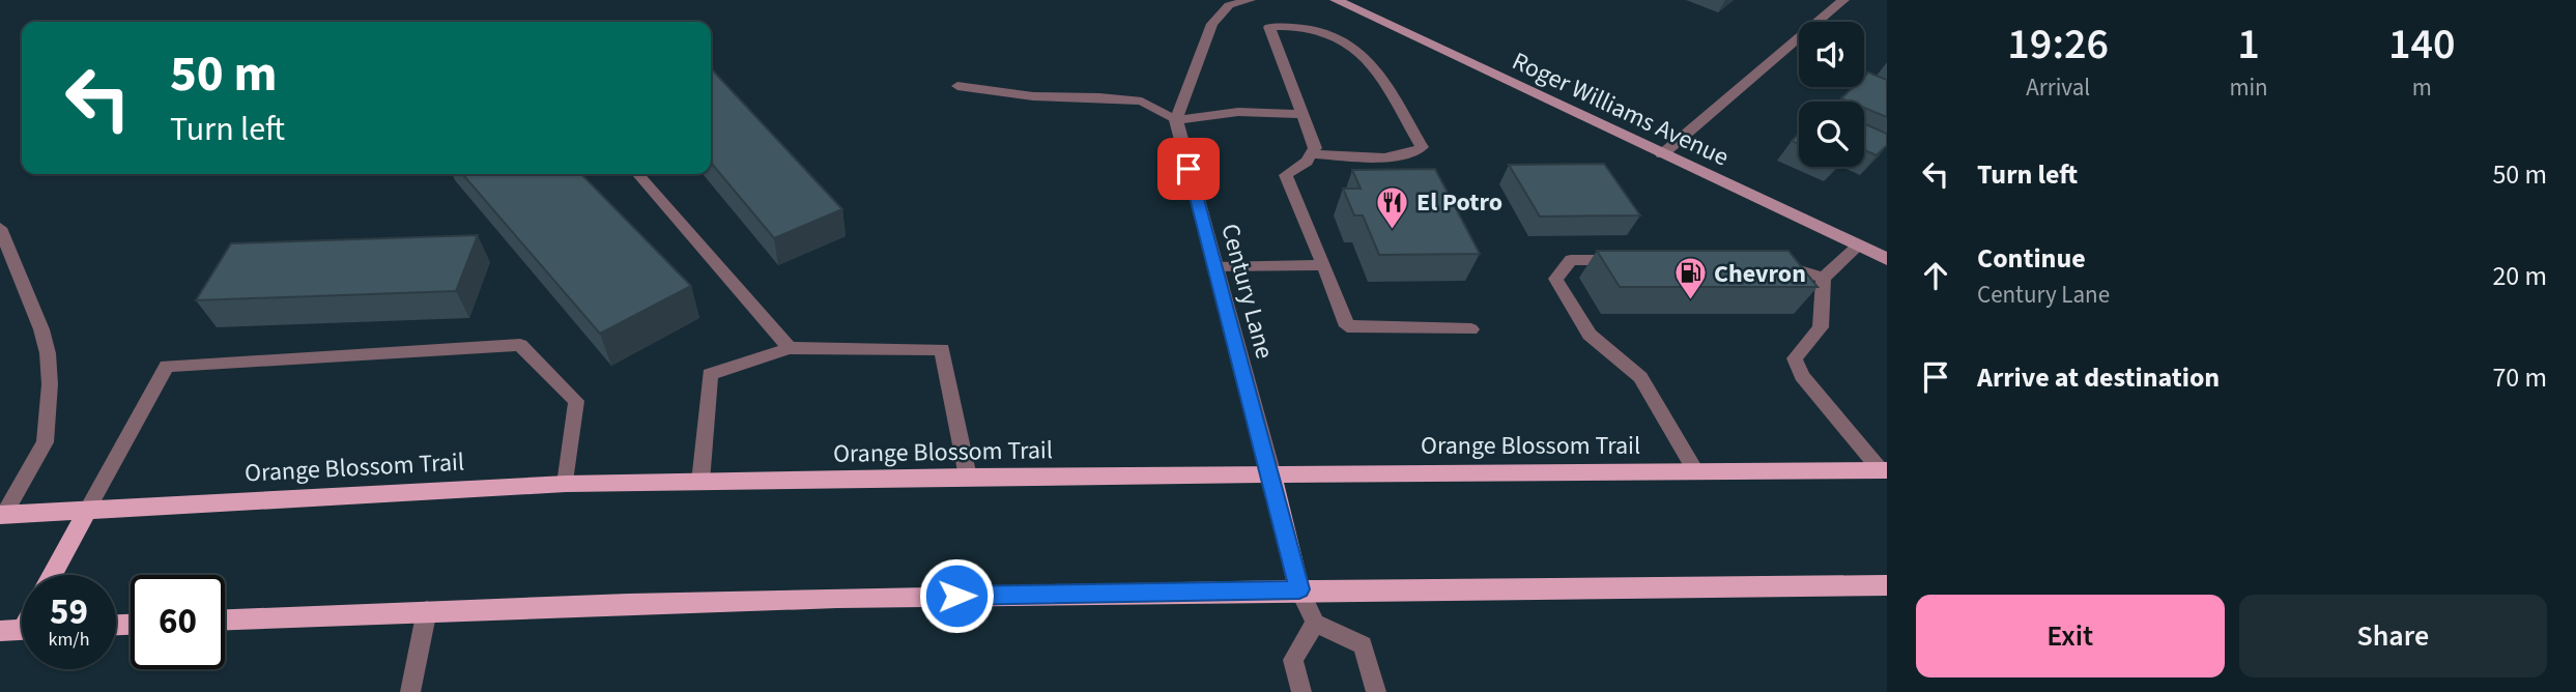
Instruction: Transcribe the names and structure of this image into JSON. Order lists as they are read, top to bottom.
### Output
{
  "streets": {
    "main road": ["Orange Blossom Trail"],
    "street": ["Roger Williams Avenue", "Century Lane"]
  },
  "crossings": [
    ["Century Lane", "Orange Blossom Trail"]
  ],
  "places": {
    "restaurant": ["El Potro"],
    "fuel station": ["Chevron"]
  },
  "page": {
    "eta": [
      "19:26",
      "Arrival",
      "1",
      "min",
      "140",
      "m"
    ],
    "turn": ["50 m", "Turn left"],
    "list": [
      {
        "name": "Turn left",
        "value": "50 m"
      },
      {
        "name": "Continue",
        "note": "Century Lane",
        "value": "20 m"
      },
      {
        "name": "Arrive at destination",
        "value": "70 m"
      }
    ],
    "speed": "59 km/h",
    "limit": "60",
    "buttons": ["Exit", "Share"]
  }
}
